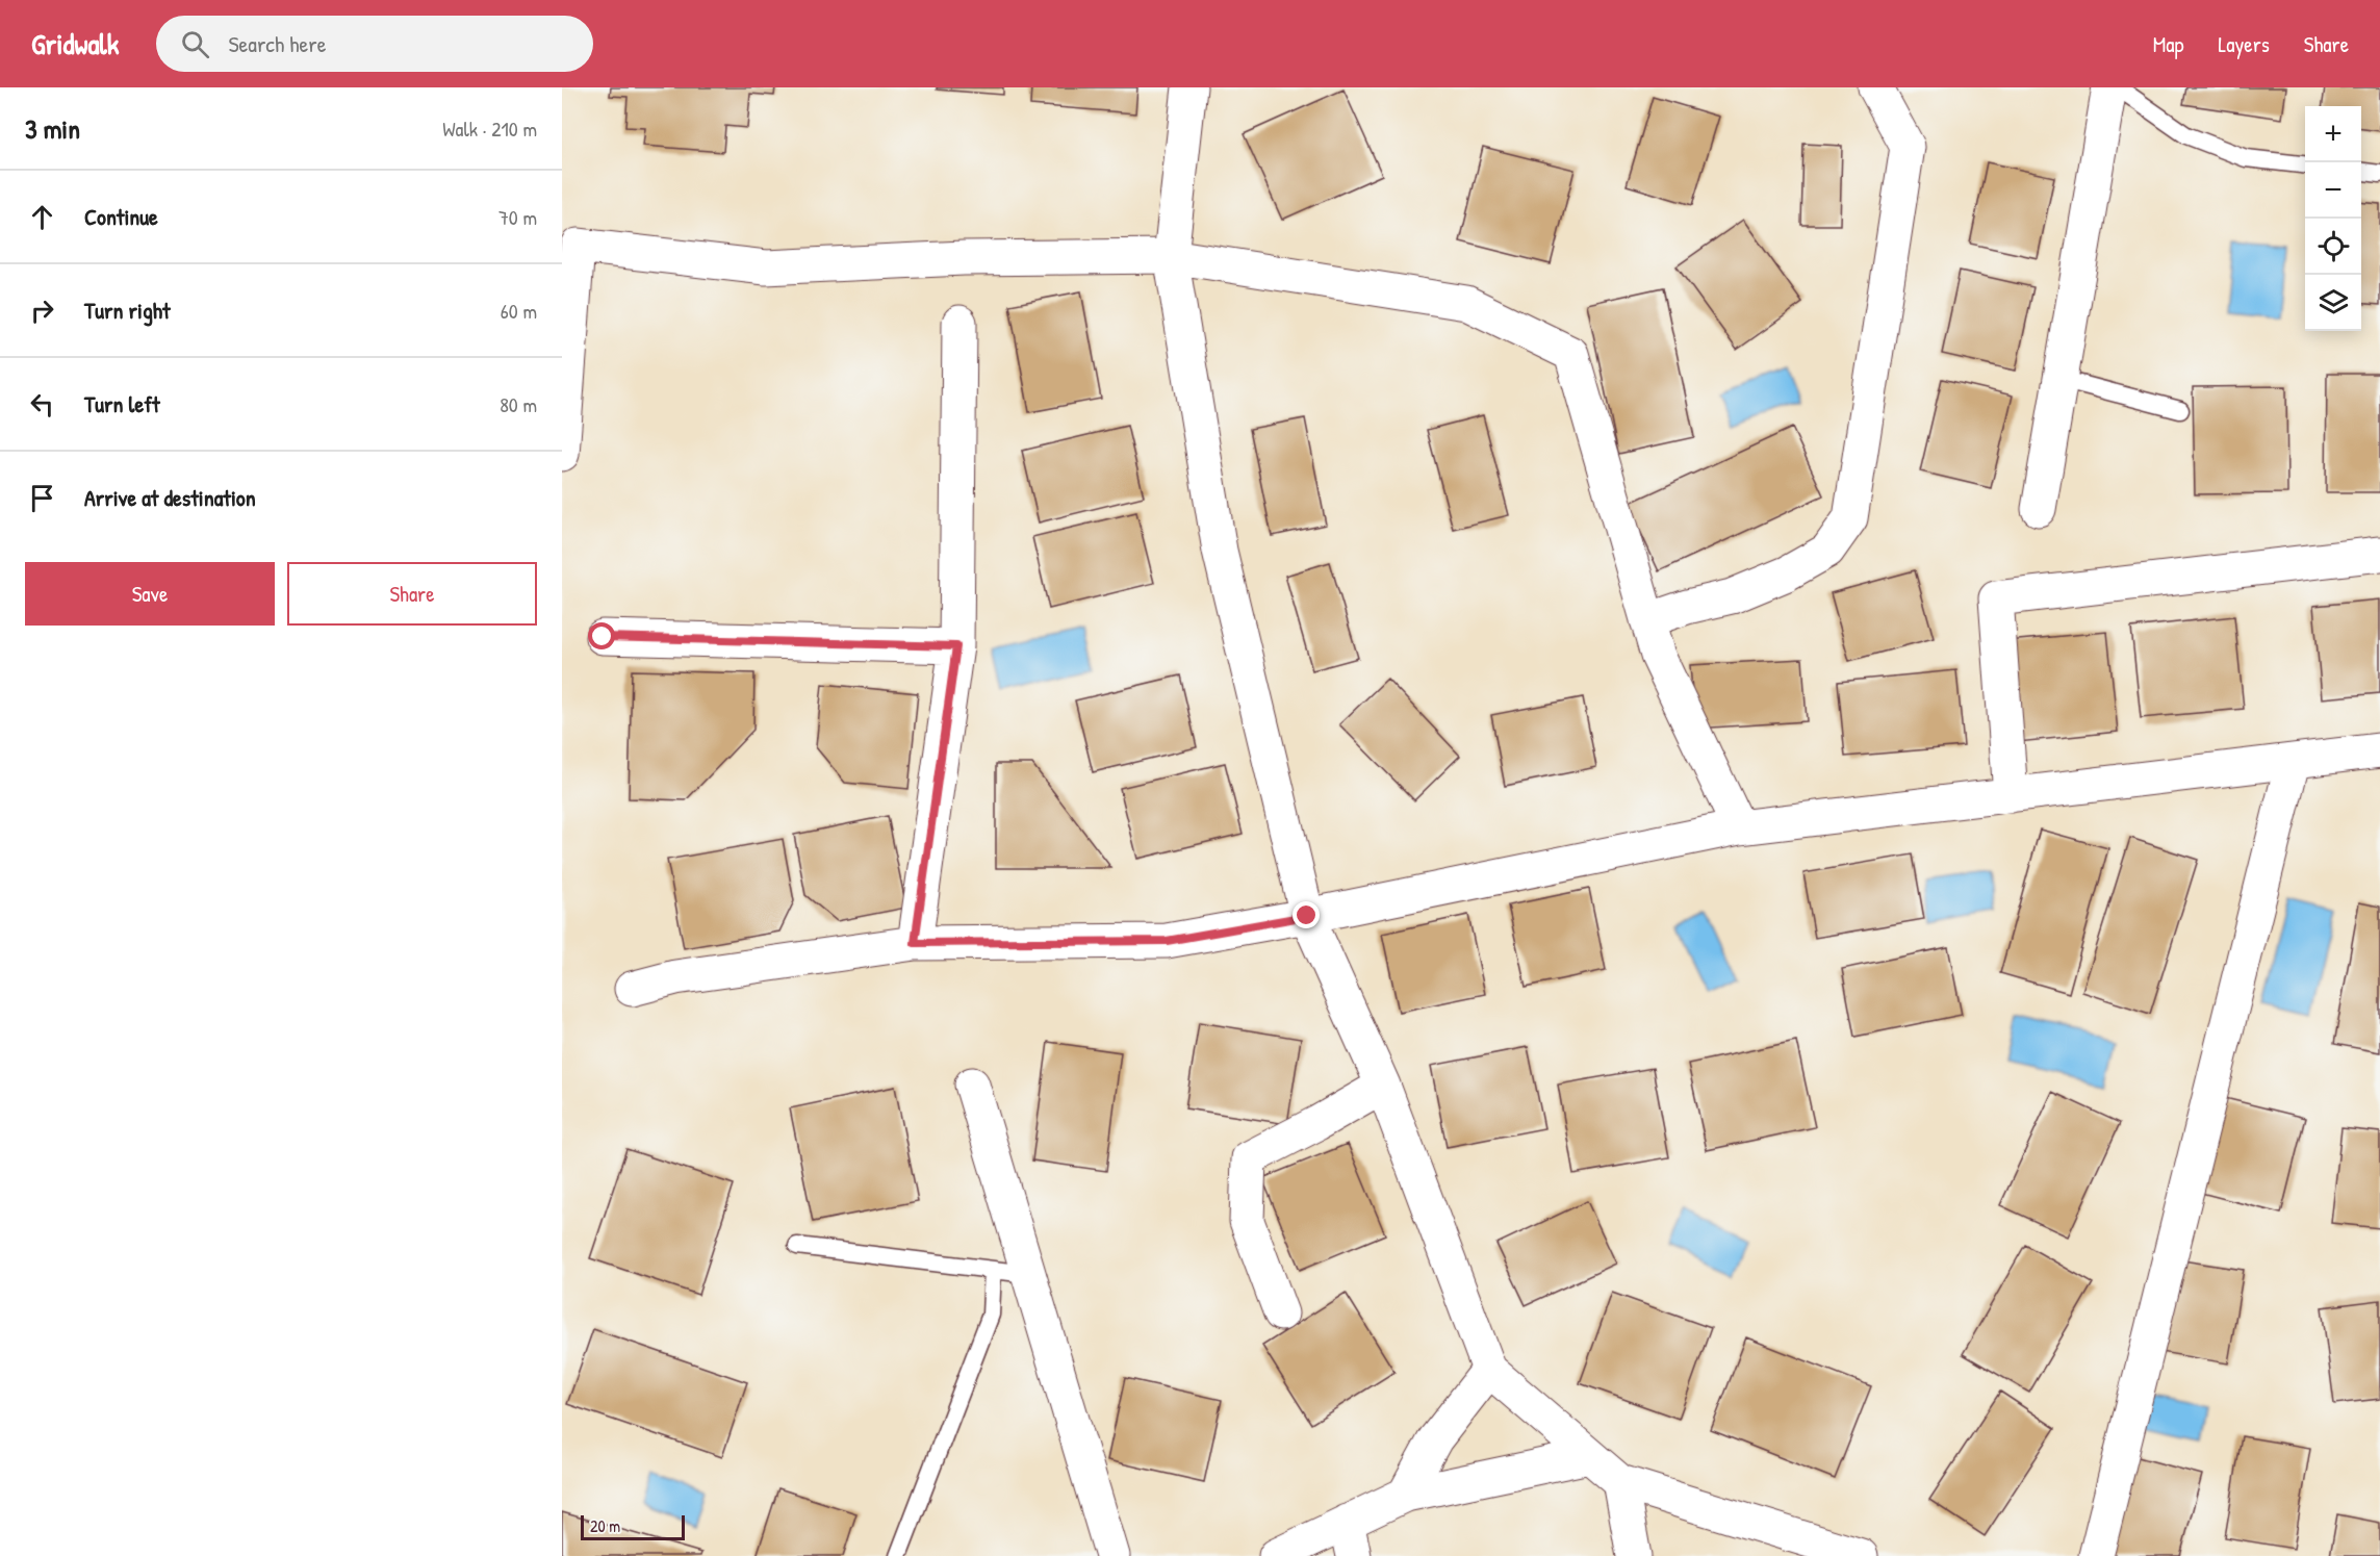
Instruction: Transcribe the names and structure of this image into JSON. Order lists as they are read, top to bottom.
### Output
{
  "scale_bar": "20 m",
  "page": {
    "header": "Gridwalk",
    "search": "Search here",
    "nav": ["Map", "Layers", "Share"],
    "heading": ["3 min", "Walk · 210 m"],
    "map_buttons": ["+", "−"],
    "list": [
      ["Continue", "70 m"],
      ["Turn right", "60 m"],
      ["Turn left", "80 m"],
      "Arrive at destination"
    ],
    "buttons": ["Save", "Share"],
    "scale": "20 m"
  }
}
